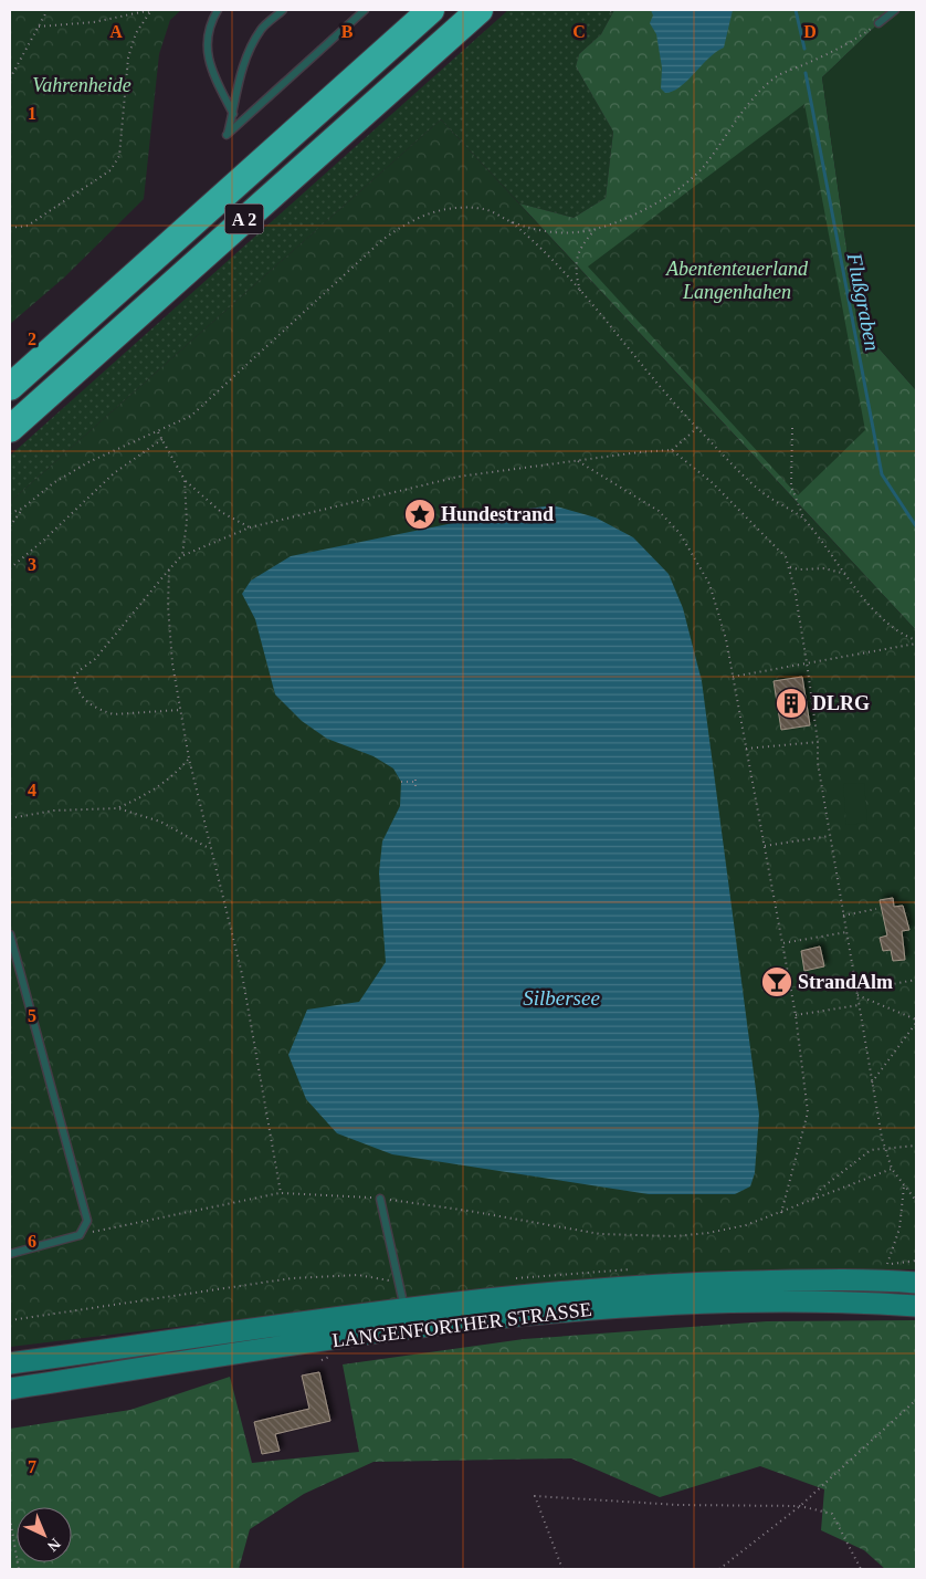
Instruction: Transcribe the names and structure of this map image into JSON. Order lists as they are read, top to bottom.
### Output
{
  "streets": {
    "highway": ["A 2"],
    "main road": ["LANGENFORTHER STRASSE"]
  },
  "water": ["Flußgraben", "Silbersee"],
  "parks": ["Vahrenheide", "Abententeuerland Langenhahen"],
  "places": {
    "place": ["Hundestrand"],
    "building": ["DLRG"],
    "bar": ["StrandAlm"]
  },
  "north": "bottom right",
  "grid": {
    "columns": [
      "A",
      "B",
      "C",
      "D"
    ],
    "rows": [
      "1",
      "2",
      "3",
      "4",
      "5",
      "6",
      "7"
    ]
  }
}
